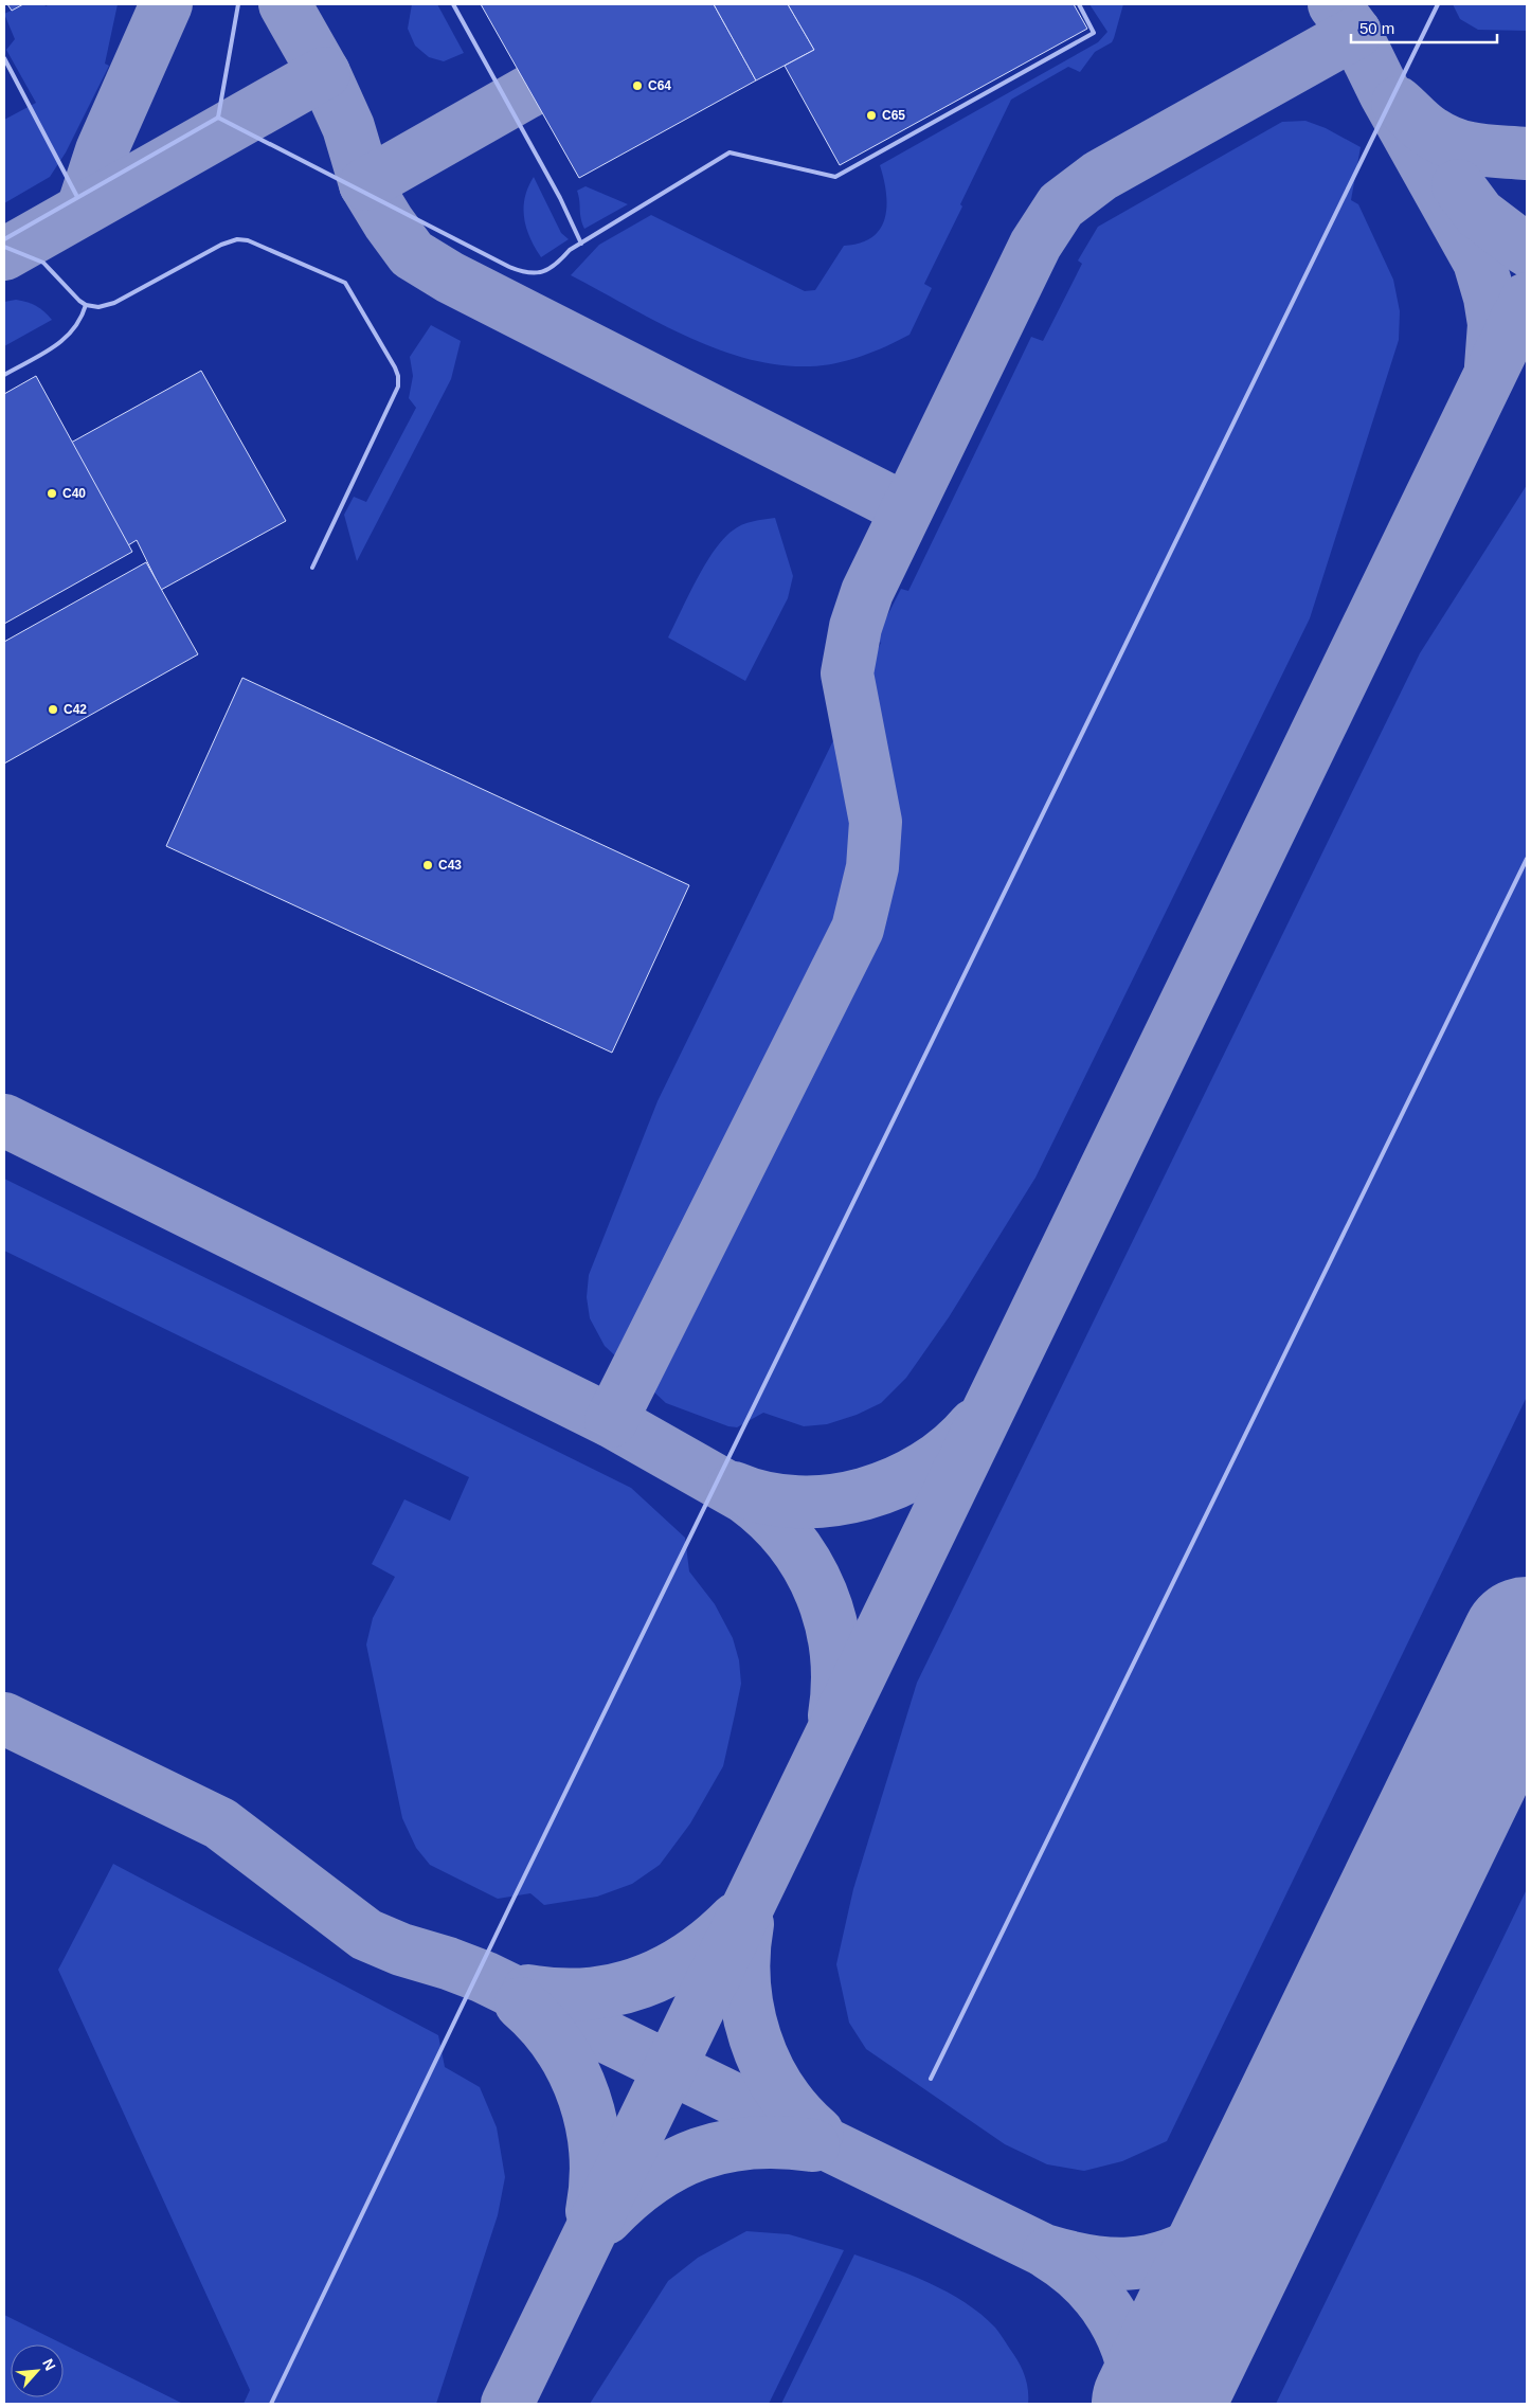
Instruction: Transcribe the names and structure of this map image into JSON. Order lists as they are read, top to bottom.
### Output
{
  "places": [
    "C64",
    "C65",
    "C40",
    "C42",
    "C43"
  ],
  "scale_bar": "50 m",
  "north": "top right"
}
